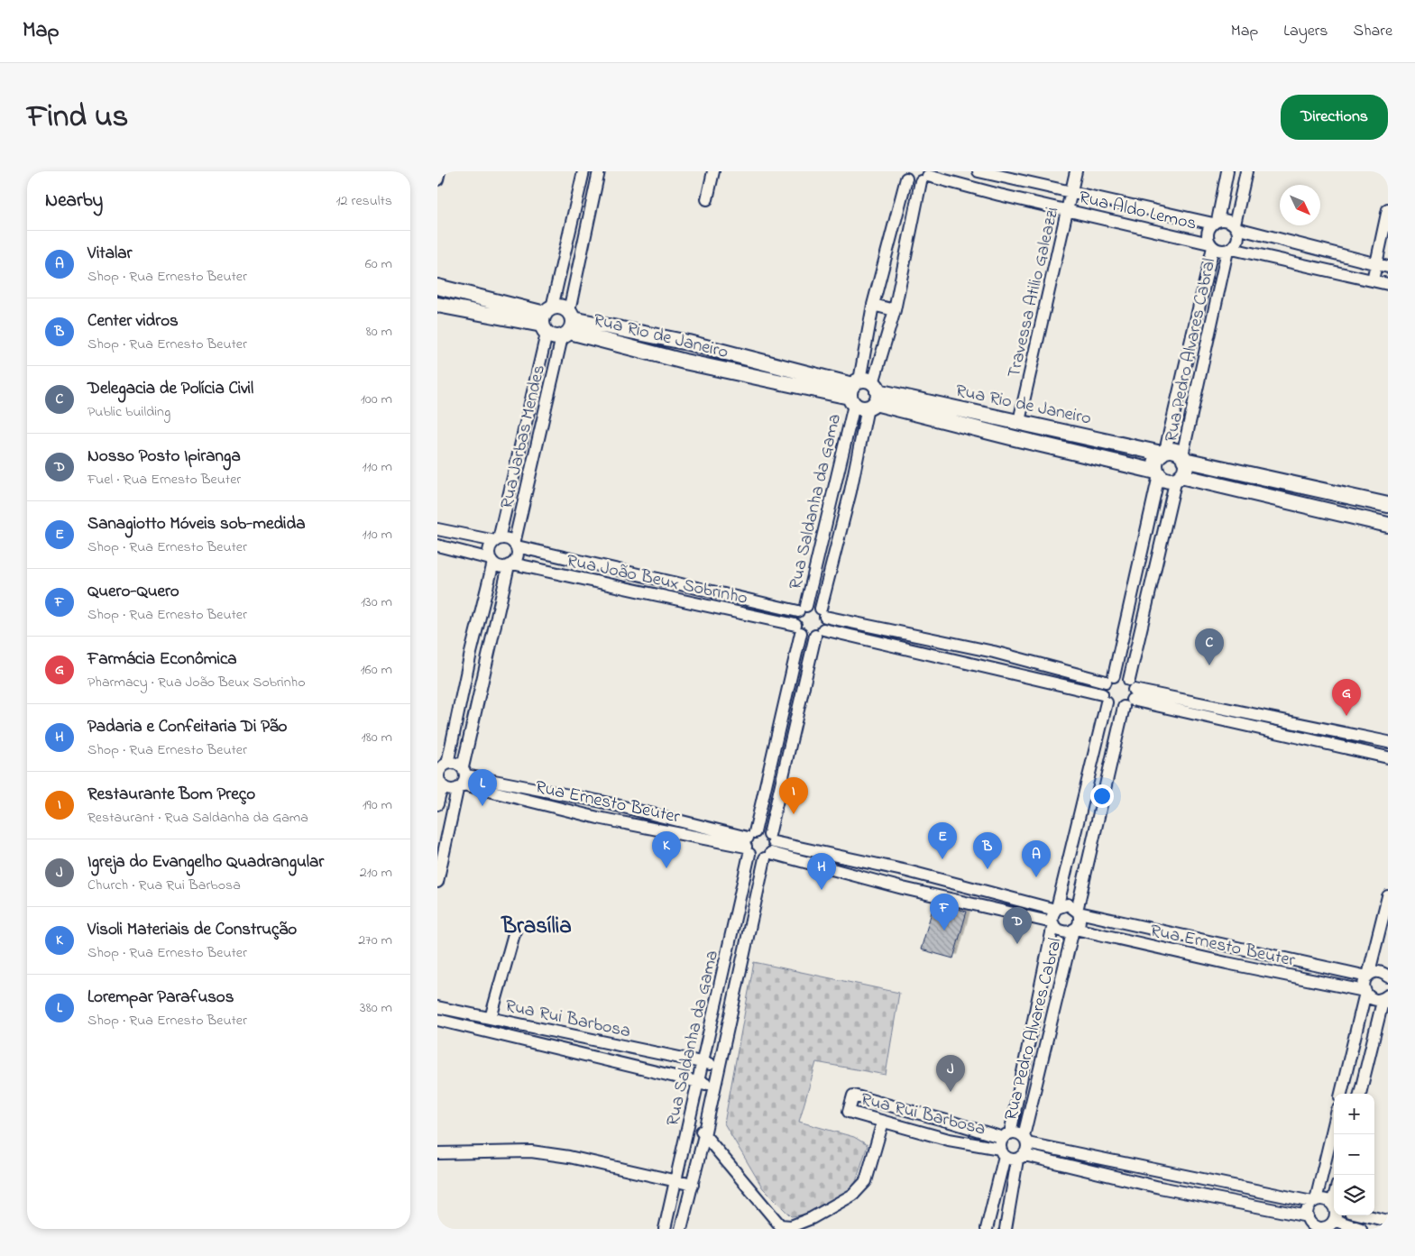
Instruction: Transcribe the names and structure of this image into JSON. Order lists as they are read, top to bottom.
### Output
{
  "streets": {
    "main road": ["Rua Rio de Janeiro"],
    "street": [
      "Rua Aldo Lemos",
      "Travessa Atilio Galeazzi",
      "Rua Pedro Alvares Cabral",
      "Rua Jarbas Mendes",
      "Rua Saldanha da Gama",
      "Rua João Beux Sobrinho",
      "Rua Ernesto Beuter",
      "Rua Rui Barbosa"
    ]
  },
  "crossings": [
    ["Rua Aldo Lemos", "Travessa Atilio Galeazzi"],
    ["Rua Aldo Lemos", "Rua Pedro Alvares Cabral"],
    ["Rua Aldo Lemos", "Rua Saldanha da Gama"],
    ["Travessa Atilio Galeazzi", "Rua Rio de Janeiro"],
    ["Rua Rio de Janeiro", "Rua Pedro Alvares Cabral"],
    ["Rua Rio de Janeiro", "Rua Jarbas Mendes"],
    ["Rua Rio de Janeiro", "Rua Saldanha da Gama"],
    ["Rua Pedro Alvares Cabral", "Rua Ernesto Beuter"],
    ["Rua Pedro Alvares Cabral", "Rua Rui Barbosa"],
    ["Rua Jarbas Mendes", "Rua João Beux Sobrinho"],
    ["Rua Saldanha da Gama", "Rua João Beux Sobrinho"],
    ["Rua Saldanha da Gama", "Rua Ernesto Beuter"],
    ["Rua Saldanha da Gama", "Rua Rui Barbosa"]
  ],
  "districts": ["Brasília"],
  "north": "bottom right",
  "page": {
    "header": "Map",
    "nav": ["Map", "Layers", "Share"],
    "title": "Find us",
    "buttons": "Directions",
    "heading": ["Nearby", "12 results"],
    "list": [
      {
        "mark": "A",
        "name": "Vitalar",
        "note": "Shop · Rua Ernesto Beuter",
        "value": "60 m"
      },
      {
        "mark": "B",
        "name": "Center vidros",
        "note": "Shop · Rua Ernesto Beuter",
        "value": "80 m"
      },
      {
        "mark": "C",
        "name": "Delegacia de Polícia Civil",
        "note": "Public building",
        "value": "100 m"
      },
      {
        "mark": "D",
        "name": "Nosso Posto Ipiranga",
        "note": "Fuel · Rua Ernesto Beuter",
        "value": "110 m"
      },
      {
        "mark": "E",
        "name": "Sanagiotto Móveis sob-medida",
        "note": "Shop · Rua Ernesto Beuter",
        "value": "110 m"
      },
      {
        "mark": "F",
        "name": "Quero-Quero",
        "note": "Shop · Rua Ernesto Beuter",
        "value": "130 m"
      },
      {
        "mark": "G",
        "name": "Farmácia Econômica",
        "note": "Pharmacy · Rua João Beux Sobrinho",
        "value": "160 m"
      },
      {
        "mark": "H",
        "name": "Padaria e Confeitaria Di Pão",
        "note": "Shop · Rua Ernesto Beuter",
        "value": "180 m"
      },
      {
        "mark": "I",
        "name": "Restaurante Bom Preço",
        "note": "Restaurant · Rua Saldanha da Gama",
        "value": "190 m"
      },
      {
        "mark": "J",
        "name": "Igreja do Evangelho Quadrangular",
        "note": "Church · Rua Rui Barbosa",
        "value": "210 m"
      },
      {
        "mark": "K",
        "name": "Visoli Materiais de Construção",
        "note": "Shop · Rua Ernesto Beuter",
        "value": "270 m"
      },
      {
        "mark": "L",
        "name": "Lorempar Parafusos",
        "note": "Shop · Rua Ernesto Beuter",
        "value": "380 m"
      }
    ],
    "pins": [
      "C",
      "G",
      "L",
      "I",
      "E",
      "K",
      "B",
      "A",
      "H",
      "F",
      "D",
      "J"
    ],
    "map_buttons": ["+", "−"]
  }
}
